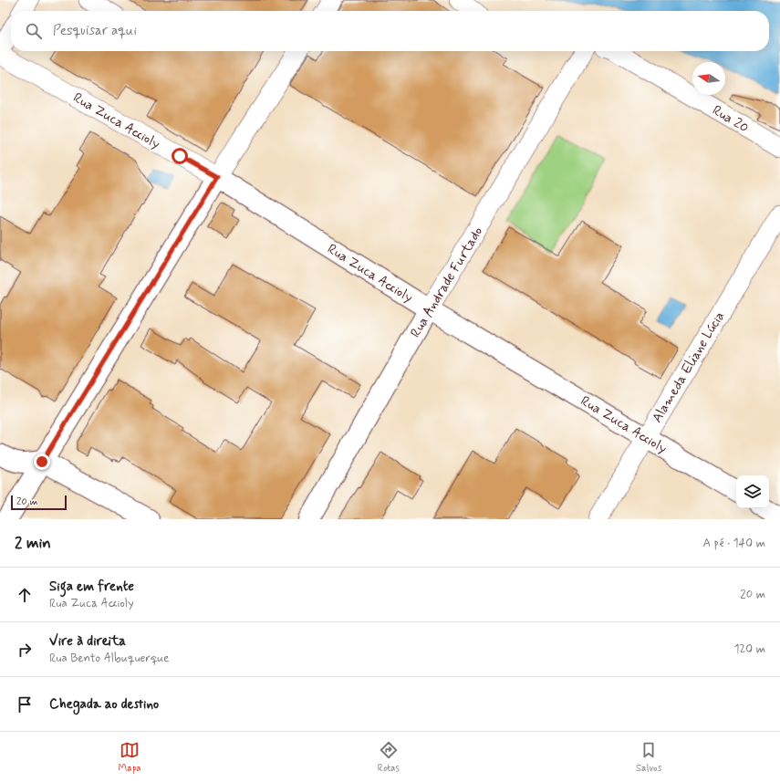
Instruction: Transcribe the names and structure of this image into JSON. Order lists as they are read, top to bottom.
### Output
{
  "streets": {
    "street": [
      "Rua 20",
      "Rua Zuca Accioly",
      "Rua Andrade Furtado",
      "Alameda Eliane Lúcia"
    ]
  },
  "crossings": [
    ["Rua Zuca Accioly", "Rua Andrade Furtado"],
    ["Rua Zuca Accioly", "Alameda Eliane Lúcia"]
  ],
  "scale_bar": "20 m",
  "north": "left",
  "page": {
    "search": "Pesquisar aqui",
    "scale": "20 m",
    "heading": ["2 min", "A pé · 140 m"],
    "list": [
      ["Siga em frente", "Rua Zuca Accioly", "20 m"],
      ["Vire à direita", "Rua Bento Albuquerque", "120 m"],
      "Chegada ao destino"
    ],
    "nav": ["Mapa", "Rotas", "Salvos"]
  }
}
